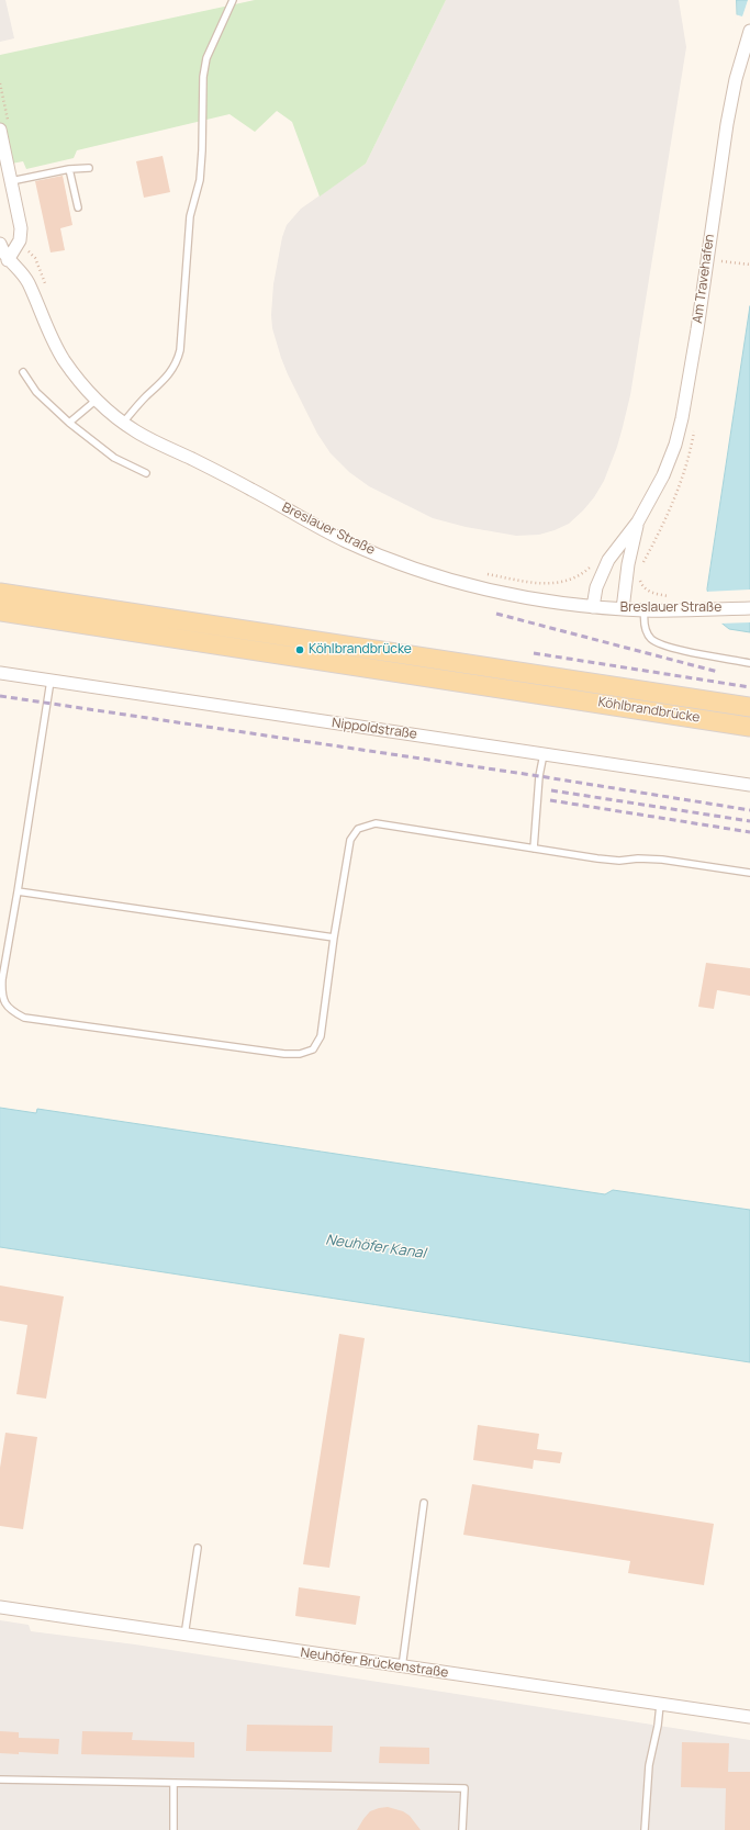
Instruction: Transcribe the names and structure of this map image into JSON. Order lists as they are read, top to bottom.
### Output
{
  "streets": {
    "main road": ["Köhlbrandbrücke"],
    "street": [
      "Am Travehafen",
      "Breslauer Straße",
      "Nippoldstraße",
      "Neuhöfer Brückenstraße"
    ]
  },
  "crossings": [
    ["Am Travehafen", "Breslauer Straße"]
  ],
  "water": ["Neuhöfer Kanal"],
  "places": ["Köhlbrandbrücke"]
}
